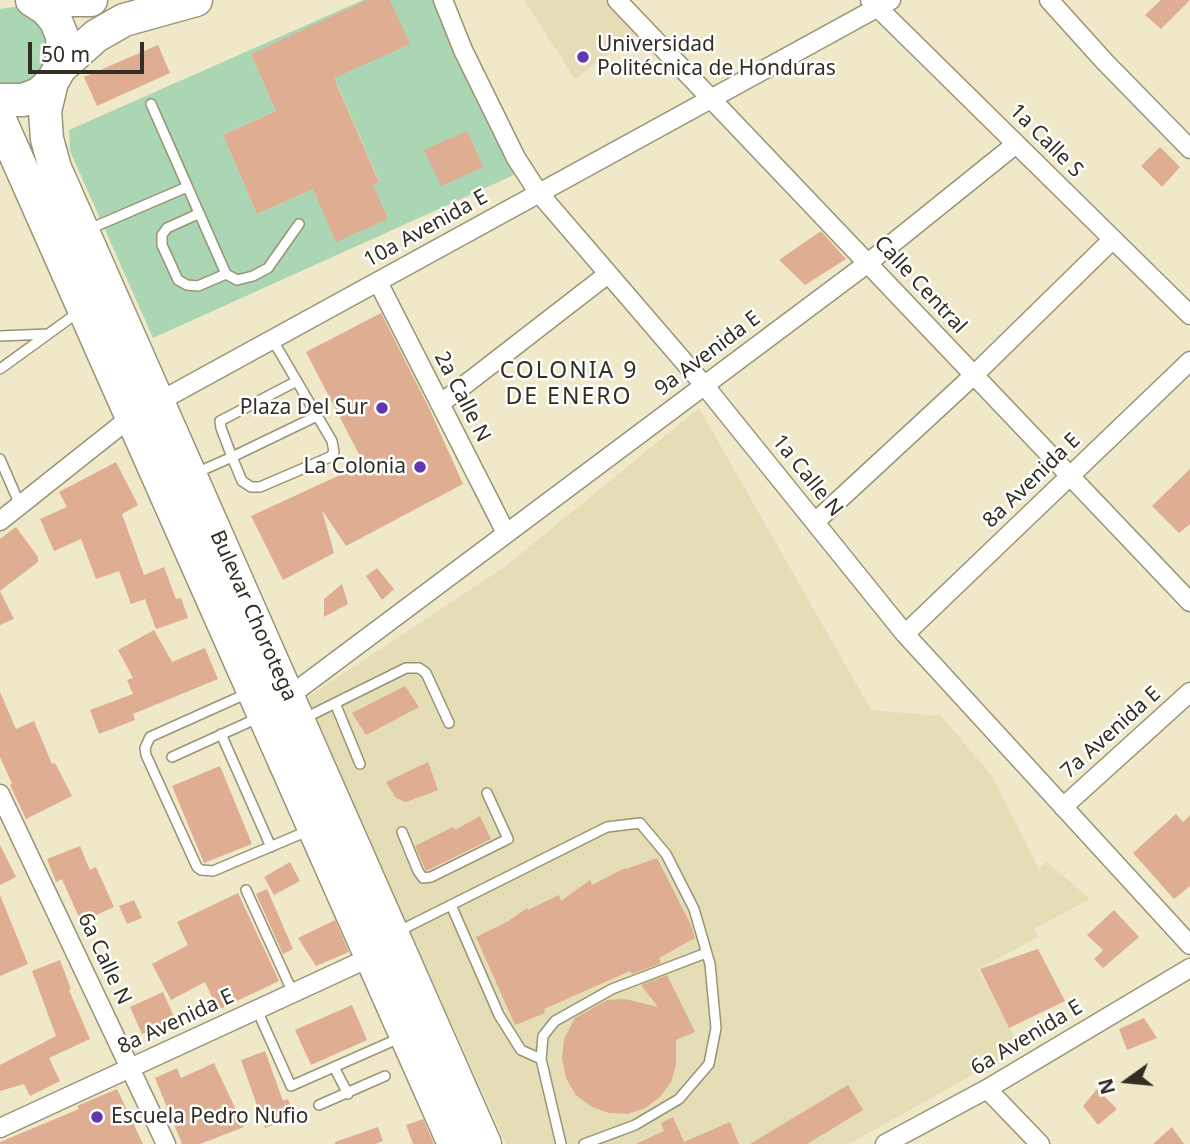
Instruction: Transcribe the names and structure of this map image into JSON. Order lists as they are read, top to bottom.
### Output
{
  "streets": {
    "highway": ["Bulevar Chorotega"],
    "street": [
      "1a Calle S",
      "10a Avenida E",
      "Calle Central",
      "9a Avenida E",
      "2a Calle N",
      "1a Calle N",
      "8a Avenida E",
      "7a Avenida E",
      "6a Calle N",
      "6a Avenida E"
    ]
  },
  "crossings": [
    ["1a Calle S", "10a Avenida E"],
    ["1a Calle S", "9a Avenida E"],
    ["10a Avenida E", "Calle Central"],
    ["10a Avenida E", "2a Calle N"],
    ["10a Avenida E", "1a Calle N"],
    ["10a Avenida E", "Bulevar Chorotega"],
    ["Calle Central", "9a Avenida E"],
    ["Calle Central", "8a Avenida E"],
    ["9a Avenida E", "2a Calle N"],
    ["9a Avenida E", "1a Calle N"],
    ["9a Avenida E", "Bulevar Chorotega"],
    ["1a Calle N", "8a Avenida E"],
    ["1a Calle N", "7a Avenida E"],
    ["8a Avenida E", "Bulevar Chorotega"],
    ["8a Avenida E", "6a Calle N"]
  ],
  "districts": ["COLONIA 9 DE ENERO"],
  "places": [
    "Universidad Politécnica de Honduras",
    "Plaza Del Sur",
    "La Colonia",
    "Escuela Pedro Nufio"
  ],
  "scale_bar": "50 m",
  "north": "left"
}
